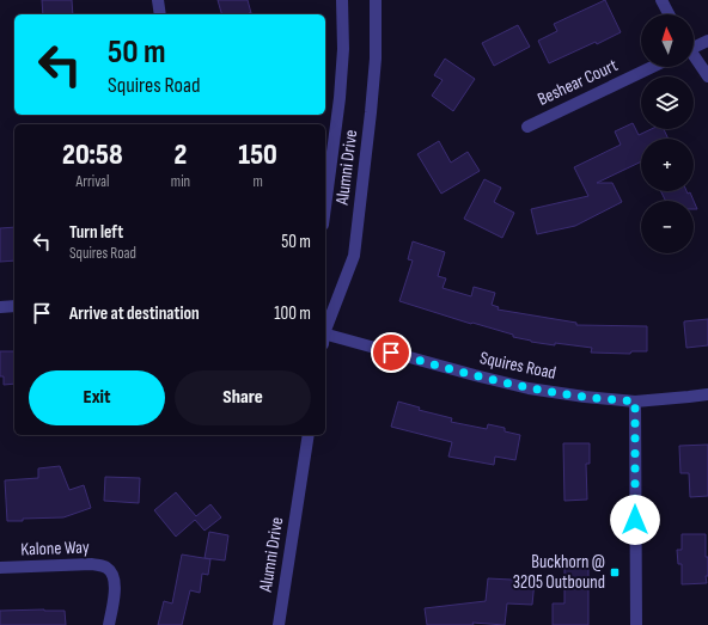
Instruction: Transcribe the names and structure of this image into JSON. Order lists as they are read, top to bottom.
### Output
{
  "streets": {
    "street": [
      "Beshear Court",
      "Alumni Drive",
      "Squires Road",
      "Kalone Way"
    ]
  },
  "places": {
    "transit": ["Buckhorn @ 3205 Outbound"]
  },
  "north": "top",
  "page": {
    "map_buttons": ["+", "−"],
    "turn": ["50 m", "Squires Road"],
    "eta": [
      "20:58",
      "Arrival",
      "2",
      "min",
      "150",
      "m"
    ],
    "list": [
      {
        "name": "Turn left",
        "note": "Squires Road",
        "value": "50 m"
      },
      {
        "name": "Arrive at destination",
        "value": "100 m"
      }
    ],
    "buttons": ["Exit", "Share"]
  }
}
